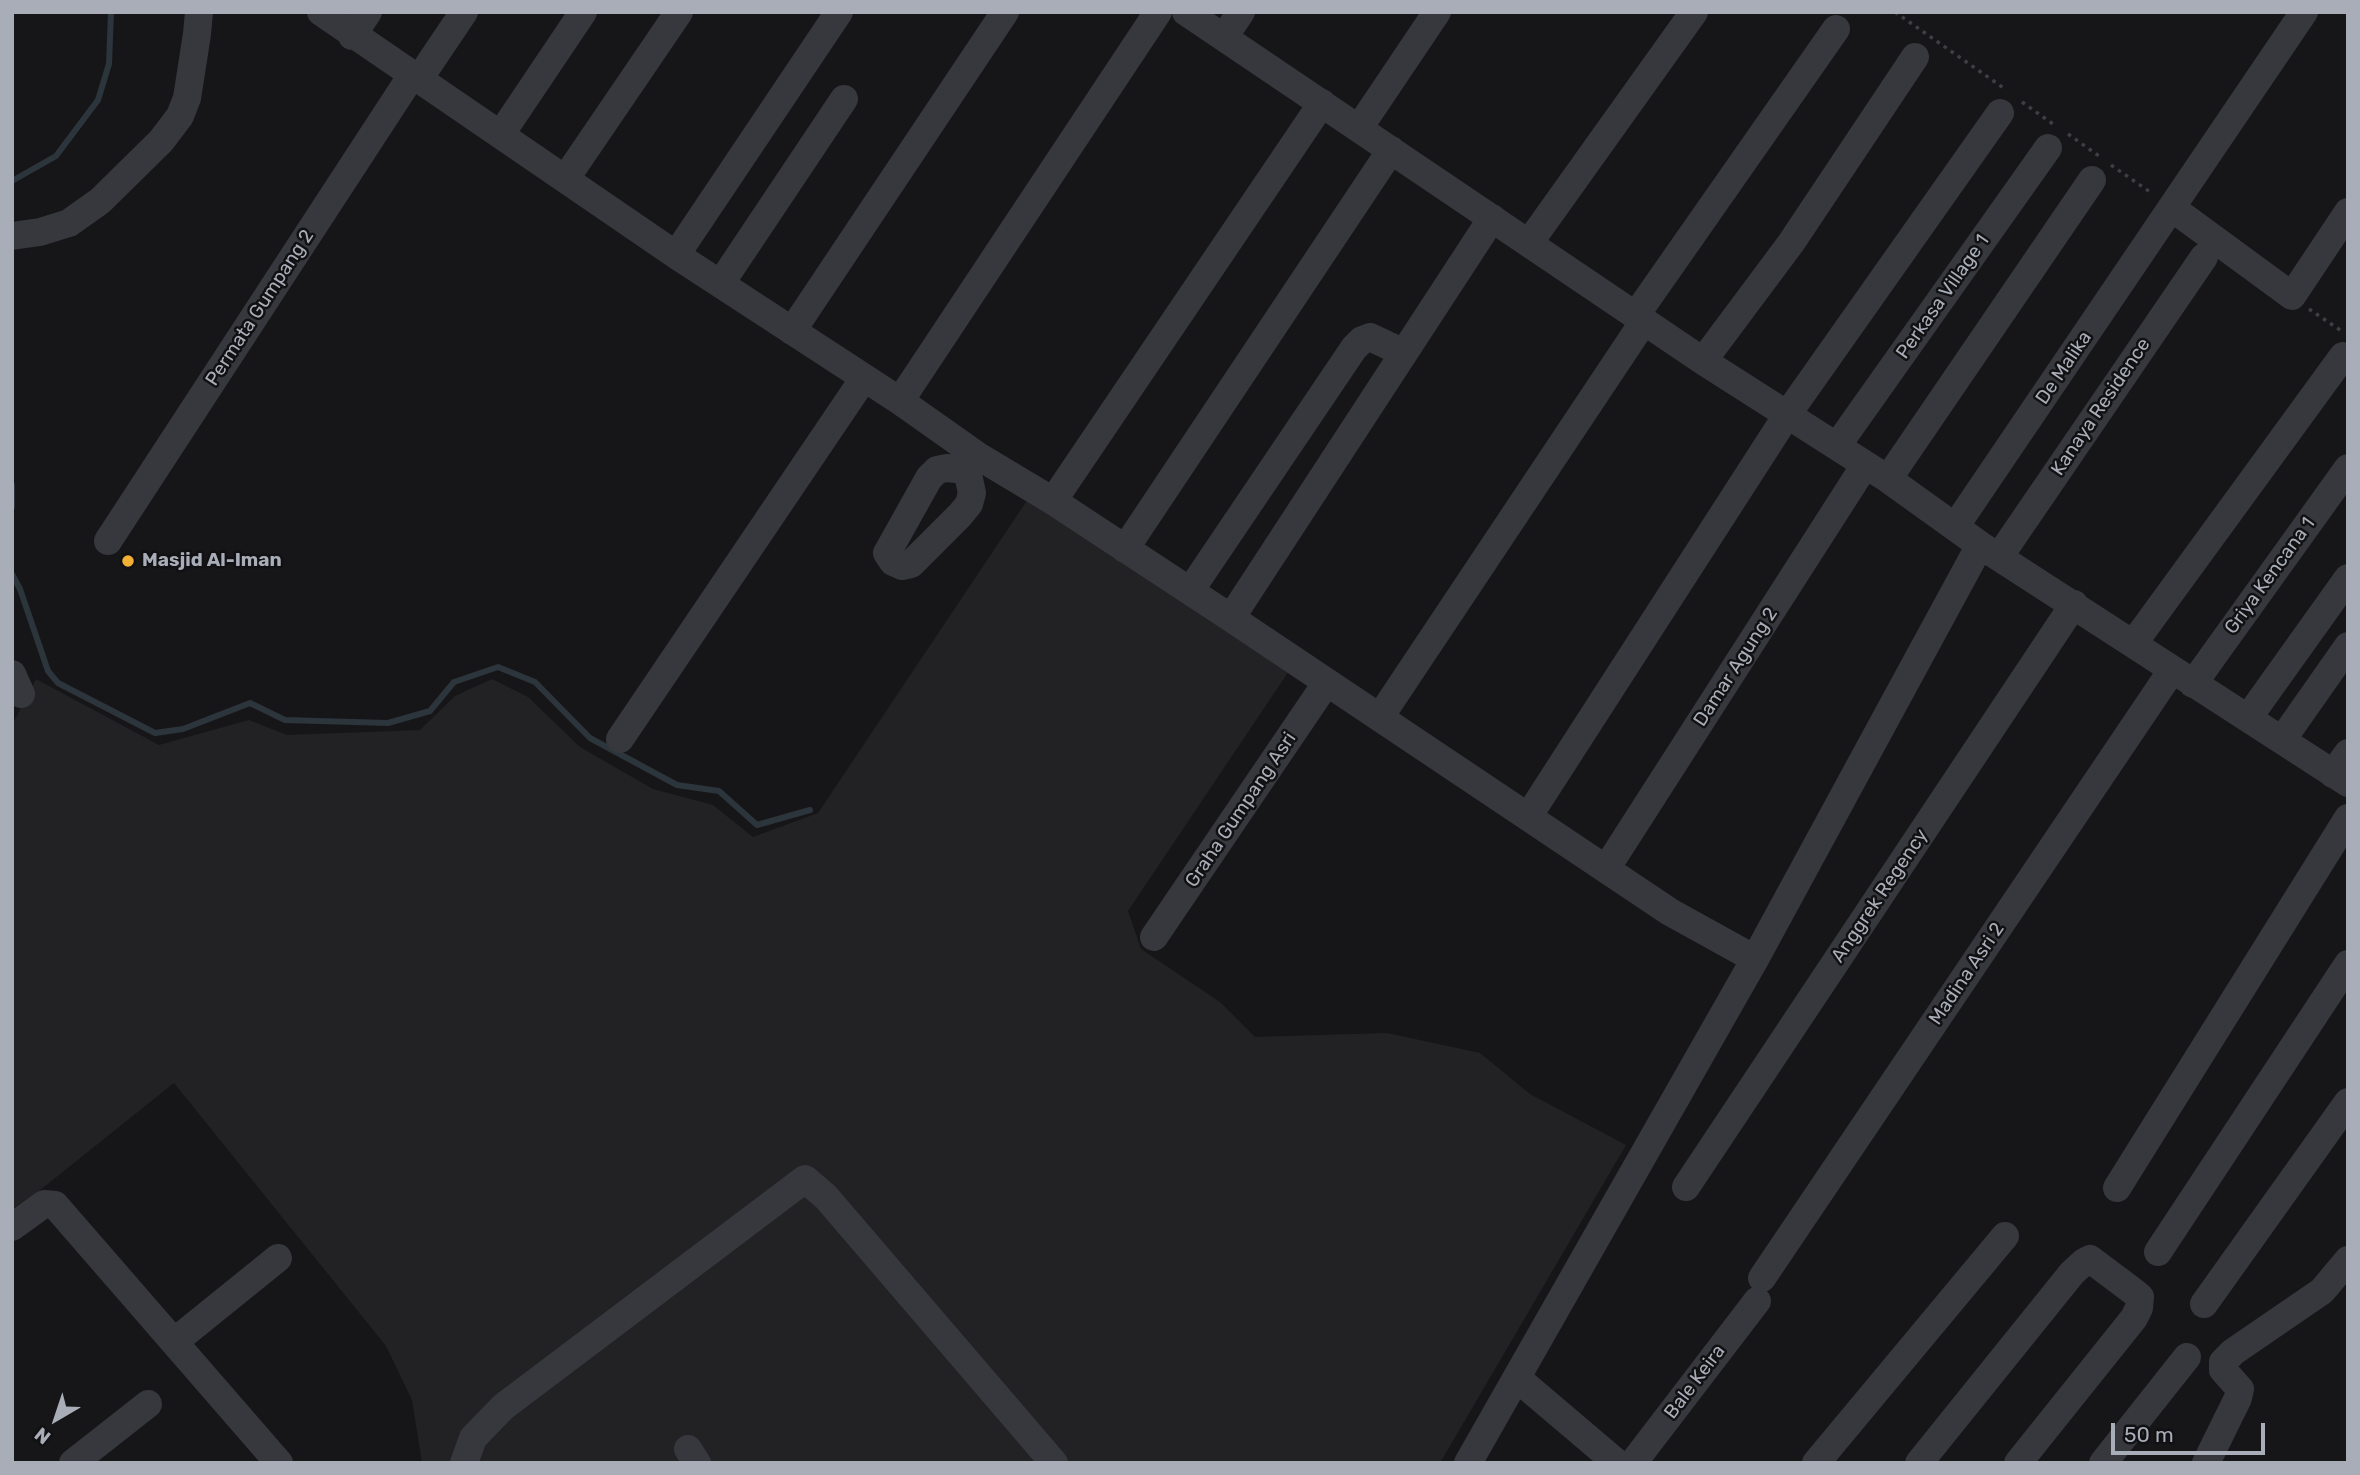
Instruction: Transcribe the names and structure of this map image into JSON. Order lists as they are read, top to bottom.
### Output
{
  "streets": {
    "street": [
      "Perkasa Village 1",
      "Permata Gumpang 2",
      "De Malika",
      "Kanaya Residence",
      "Griya Kencana 1",
      "Damar Agung 2",
      "Graha Gumpang Asri",
      "Anggrek Regency",
      "Madina Asri 2",
      "Bale Keira"
    ]
  },
  "crossings": [
    ["Griya Kencana 1", "Madina Asri 2"],
    ["Madina Asri 2", "Bale Keira"]
  ],
  "places": ["Masjid Al-Iman"],
  "scale_bar": "50 m",
  "north": "bottom left"
}
